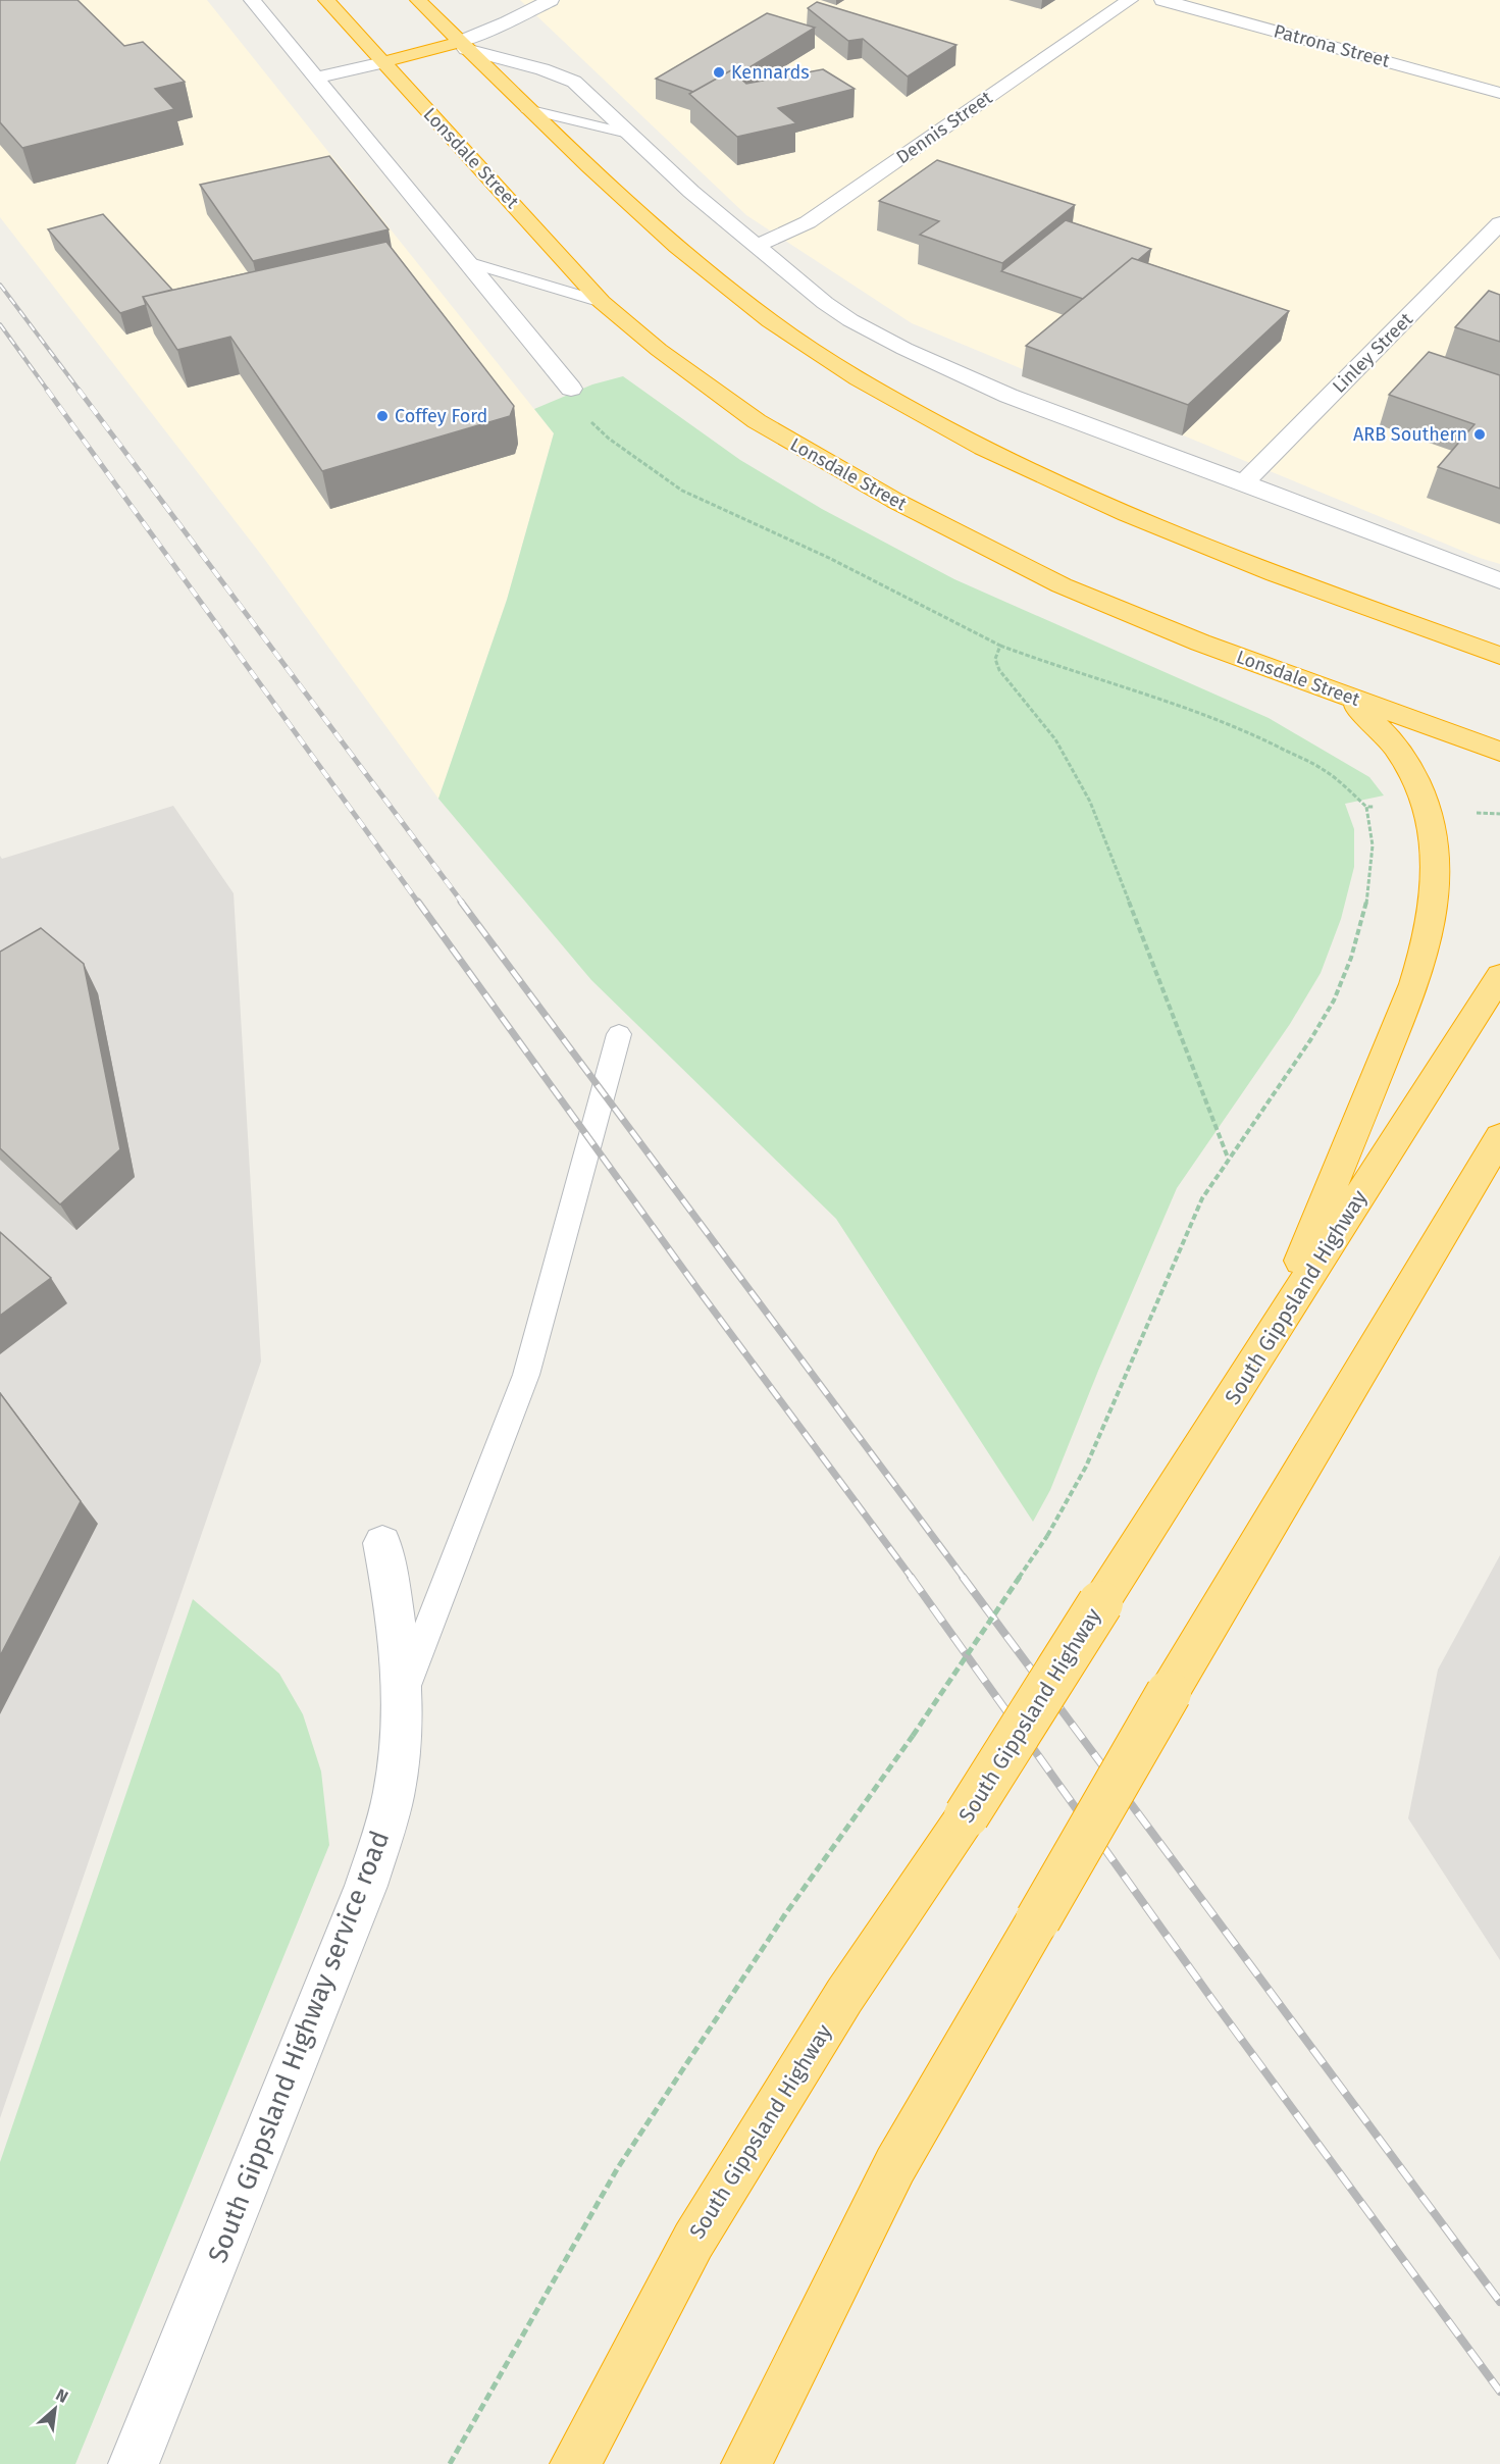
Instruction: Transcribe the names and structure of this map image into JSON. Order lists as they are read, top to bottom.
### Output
{
  "streets": {
    "highway": ["Lonsdale Street", "South Gippsland Highway"],
    "street": [
      "Patrona Street",
      "Dennis Street",
      "Linley Street",
      "South Gippsland Highway service road"
    ]
  },
  "places": ["Kennards", "Coffey Ford", "ARB Southern"],
  "north": "top right"
}
